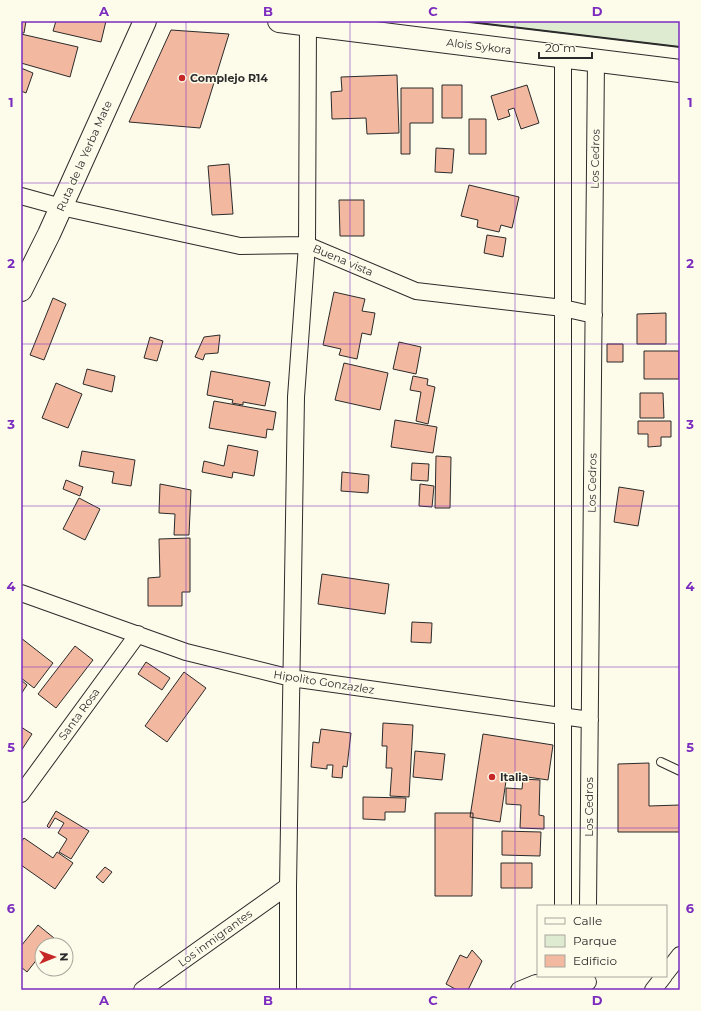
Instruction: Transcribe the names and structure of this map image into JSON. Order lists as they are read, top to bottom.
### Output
{
  "streets": {
    "street": [
      "Alois Sykora",
      "Ruta de la Yerba Mate",
      "Los Cedros",
      "Buena vista",
      "Hipolito Gonzazlez",
      "Santa Rosa",
      "Los inmigrantes"
    ]
  },
  "crossings": [
    ["Alois Sykora", "Los Cedros"],
    ["Ruta de la Yerba Mate", "Buena vista"],
    ["Los Cedros", "Buena vista"],
    ["Los Cedros", "Hipolito Gonzazlez"],
    ["Hipolito Gonzazlez", "Santa Rosa"]
  ],
  "places": ["Complejo R14", "Italia"],
  "legend": ["Calle", "Parque", "Edificio"],
  "scale_bar": "20 m",
  "north": "right",
  "grid": {
    "columns": [
      "A",
      "B",
      "C",
      "D"
    ],
    "rows": [
      "1",
      "2",
      "3",
      "4",
      "5",
      "6"
    ]
  }
}
